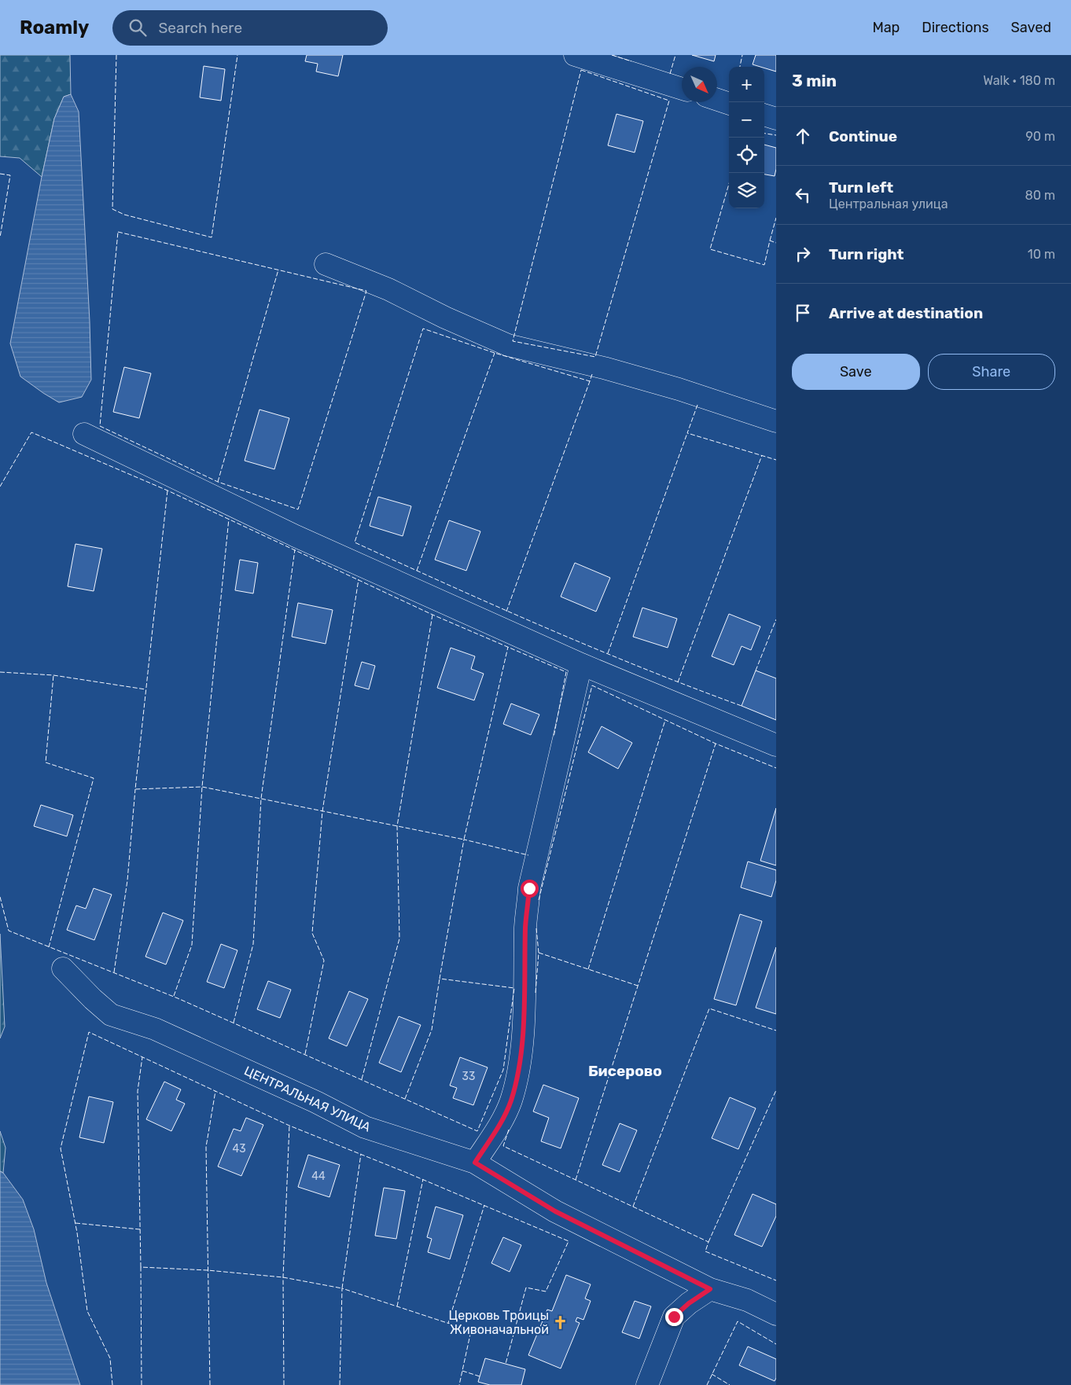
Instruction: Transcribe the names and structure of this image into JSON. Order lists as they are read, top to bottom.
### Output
{
  "streets": {
    "street": ["ЦЕНТРАЛЬНАЯ УЛИЦА"]
  },
  "districts": ["Бисерово"],
  "places": {
    "church": ["Церковь Троицы Живоначальной"]
  },
  "house_numbers": ["33", "43", "44"],
  "north": "bottom right",
  "page": {
    "header": "Roamly",
    "search": "Search here",
    "nav": ["Map", "Directions", "Saved"],
    "heading": ["3 min", "Walk · 180 m"],
    "map_buttons": ["+", "−"],
    "list": [
      ["Continue", "90 m"],
      ["Turn left", "Центральная улица", "80 m"],
      ["Turn right", "10 m"],
      "Arrive at destination"
    ],
    "buttons": ["Save", "Share"]
  }
}
